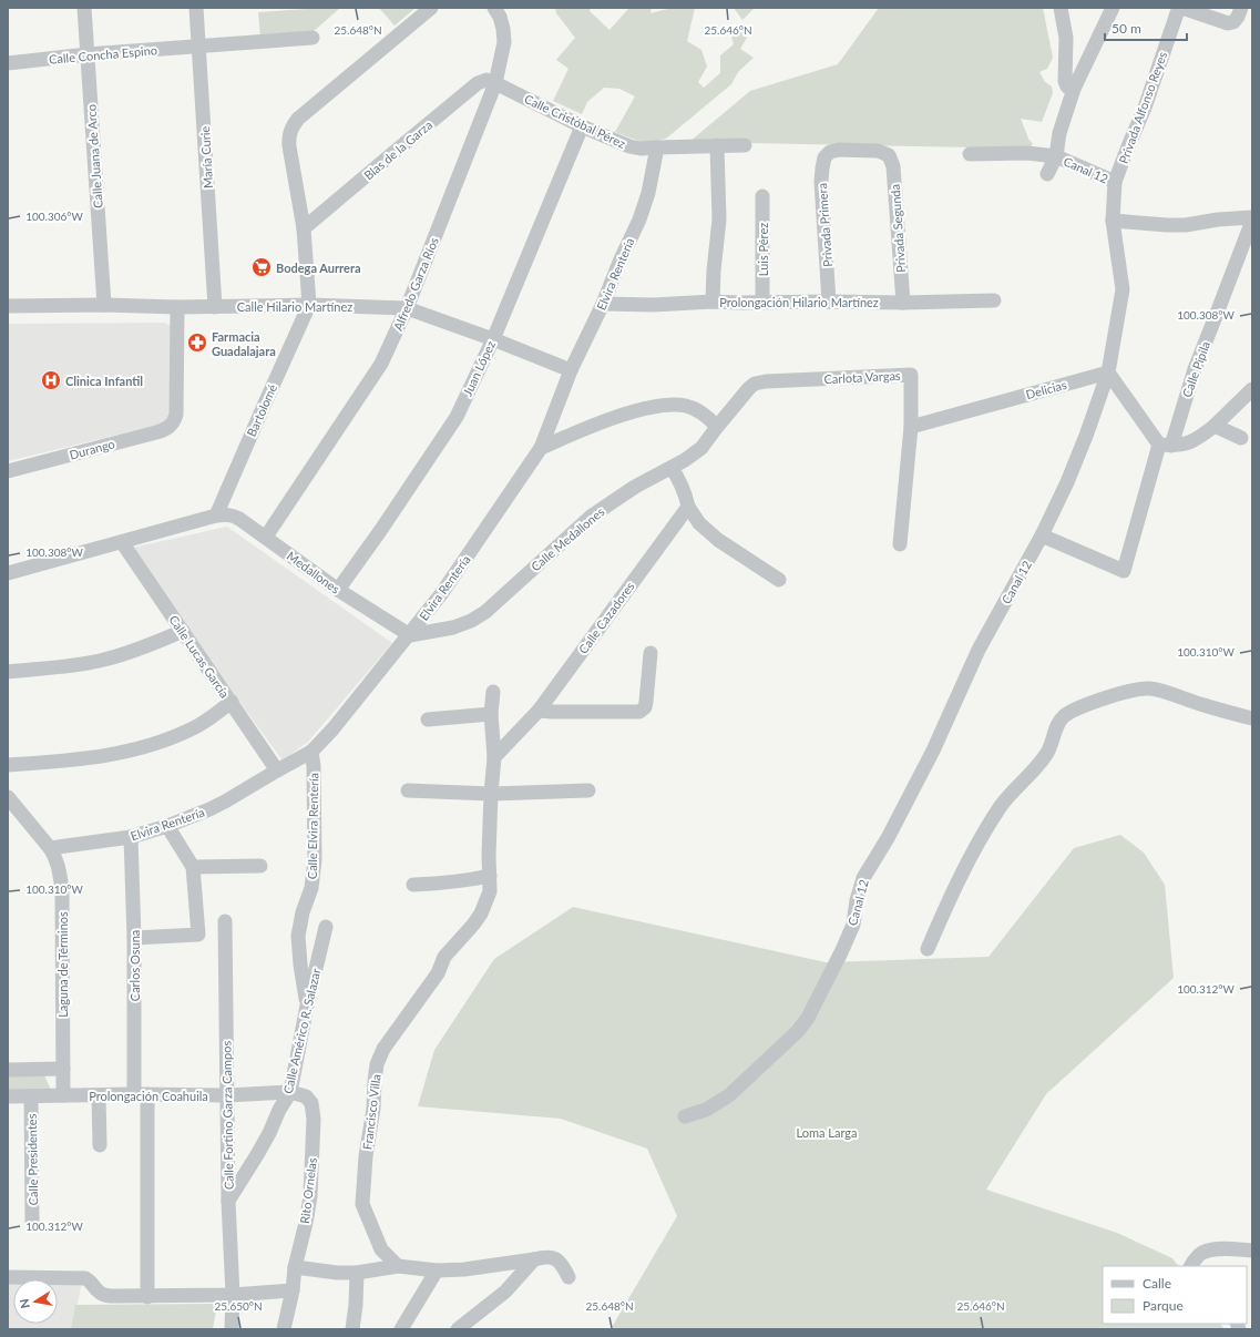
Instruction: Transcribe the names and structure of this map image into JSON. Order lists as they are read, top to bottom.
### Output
{
  "streets": {
    "street": [
      "Calle Concha Espino",
      "Privada Alfonso Reyes",
      "Calle Cristóbal Pérez",
      "Blas de la Garza",
      "Calle Juana de Arco",
      "María Curie",
      "Canal 12",
      "Privada Primera",
      "Privada Segunda",
      "Luis Pérez",
      "Elvira Rentería",
      "Alfredo Garza Ríos",
      "Prolongación Hilario Martínez",
      "Calle Hilario Martínez",
      "Juan López",
      "Calle Pípila",
      "Carlota Vargas",
      "Delicias",
      "Bartolomé",
      "Durango",
      "Calle Medallones",
      "Medallones",
      "Calle Cazadores",
      "Calle Lucas García",
      "Calle Elvira Rentería",
      "Laguna de Términos",
      "Carlos Osuna",
      "Calle Américo R. Salazar",
      "Prolongación Coahuila",
      "Francisco Villa",
      "Calle Fortino Garza Campos",
      "Calle Presidentes",
      "Rito Ornelas"
    ]
  },
  "crossings": [
    ["Calle Concha Espino", "Calle Juana de Arco"],
    ["Calle Concha Espino", "María Curie"],
    ["Privada Alfonso Reyes", "Canal 12"],
    ["Calle Cristóbal Pérez", "Blas de la Garza"],
    ["Calle Cristóbal Pérez", "Elvira Rentería"],
    ["Calle Cristóbal Pérez", "Alfredo Garza Ríos"],
    ["Calle Cristóbal Pérez", "Juan López"],
    ["Blas de la Garza", "Alfredo Garza Ríos"],
    ["Calle Juana de Arco", "Calle Hilario Martínez"],
    ["María Curie", "Calle Hilario Martínez"],
    ["Canal 12", "Calle Pípila"],
    ["Canal 12", "Delicias"],
    ["Privada Primera", "Privada Segunda"],
    ["Privada Primera", "Prolongación Hilario Martínez"],
    ["Privada Segunda", "Prolongación Hilario Martínez"],
    ["Luis Pérez", "Prolongación Hilario Martínez"],
    ["Elvira Rentería", "Prolongación Hilario Martínez"],
    ["Elvira Rentería", "Calle Hilario Martínez"],
    ["Elvira Rentería", "Calle Medallones"],
    ["Elvira Rentería", "Medallones"],
    ["Elvira Rentería", "Calle Lucas García"],
    ["Elvira Rentería", "Calle Elvira Rentería"],
    ["Elvira Rentería", "Laguna de Términos"],
    ["Elvira Rentería", "Carlos Osuna"],
    ["Alfredo Garza Ríos", "Calle Hilario Martínez"],
    ["Alfredo Garza Ríos", "Medallones"],
    ["Calle Hilario Martínez", "Juan López"],
    ["Calle Hilario Martínez", "Bartolomé"],
    ["Calle Hilario Martínez", "Durango"],
    ["Juan López", "Medallones"],
    ["Carlota Vargas", "Delicias"],
    ["Carlota Vargas", "Calle Medallones"],
    ["Bartolomé", "Medallones"],
    ["Calle Medallones", "Medallones"],
    ["Calle Elvira Rentería", "Calle Américo R. Salazar"],
    ["Laguna de Términos", "Prolongación Coahuila"],
    ["Carlos Osuna", "Prolongación Coahuila"],
    ["Calle Américo R. Salazar", "Prolongación Coahuila"],
    ["Calle Américo R. Salazar", "Calle Fortino Garza Campos"],
    ["Calle Américo R. Salazar", "Rito Ornelas"],
    ["Prolongación Coahuila", "Calle Fortino Garza Campos"],
    ["Prolongación Coahuila", "Calle Presidentes"],
    ["Prolongación Coahuila", "Rito Ornelas"]
  ],
  "parks": ["Loma Larga"],
  "places": {
    "supermarket": ["Bodega Aurrera"],
    "pharmacy": ["Farmacia Guadalajara"],
    "hospital": ["Clinica Infantil"]
  },
  "legend": ["Calle", "Parque"],
  "scale_bar": "50 m",
  "north": "left",
  "coordinates": [
    "25.646°N",
    "25.648°N",
    "100.306°W",
    "100.308°W",
    "100.310°W",
    "100.312°W",
    "25.650°N"
  ]
}
